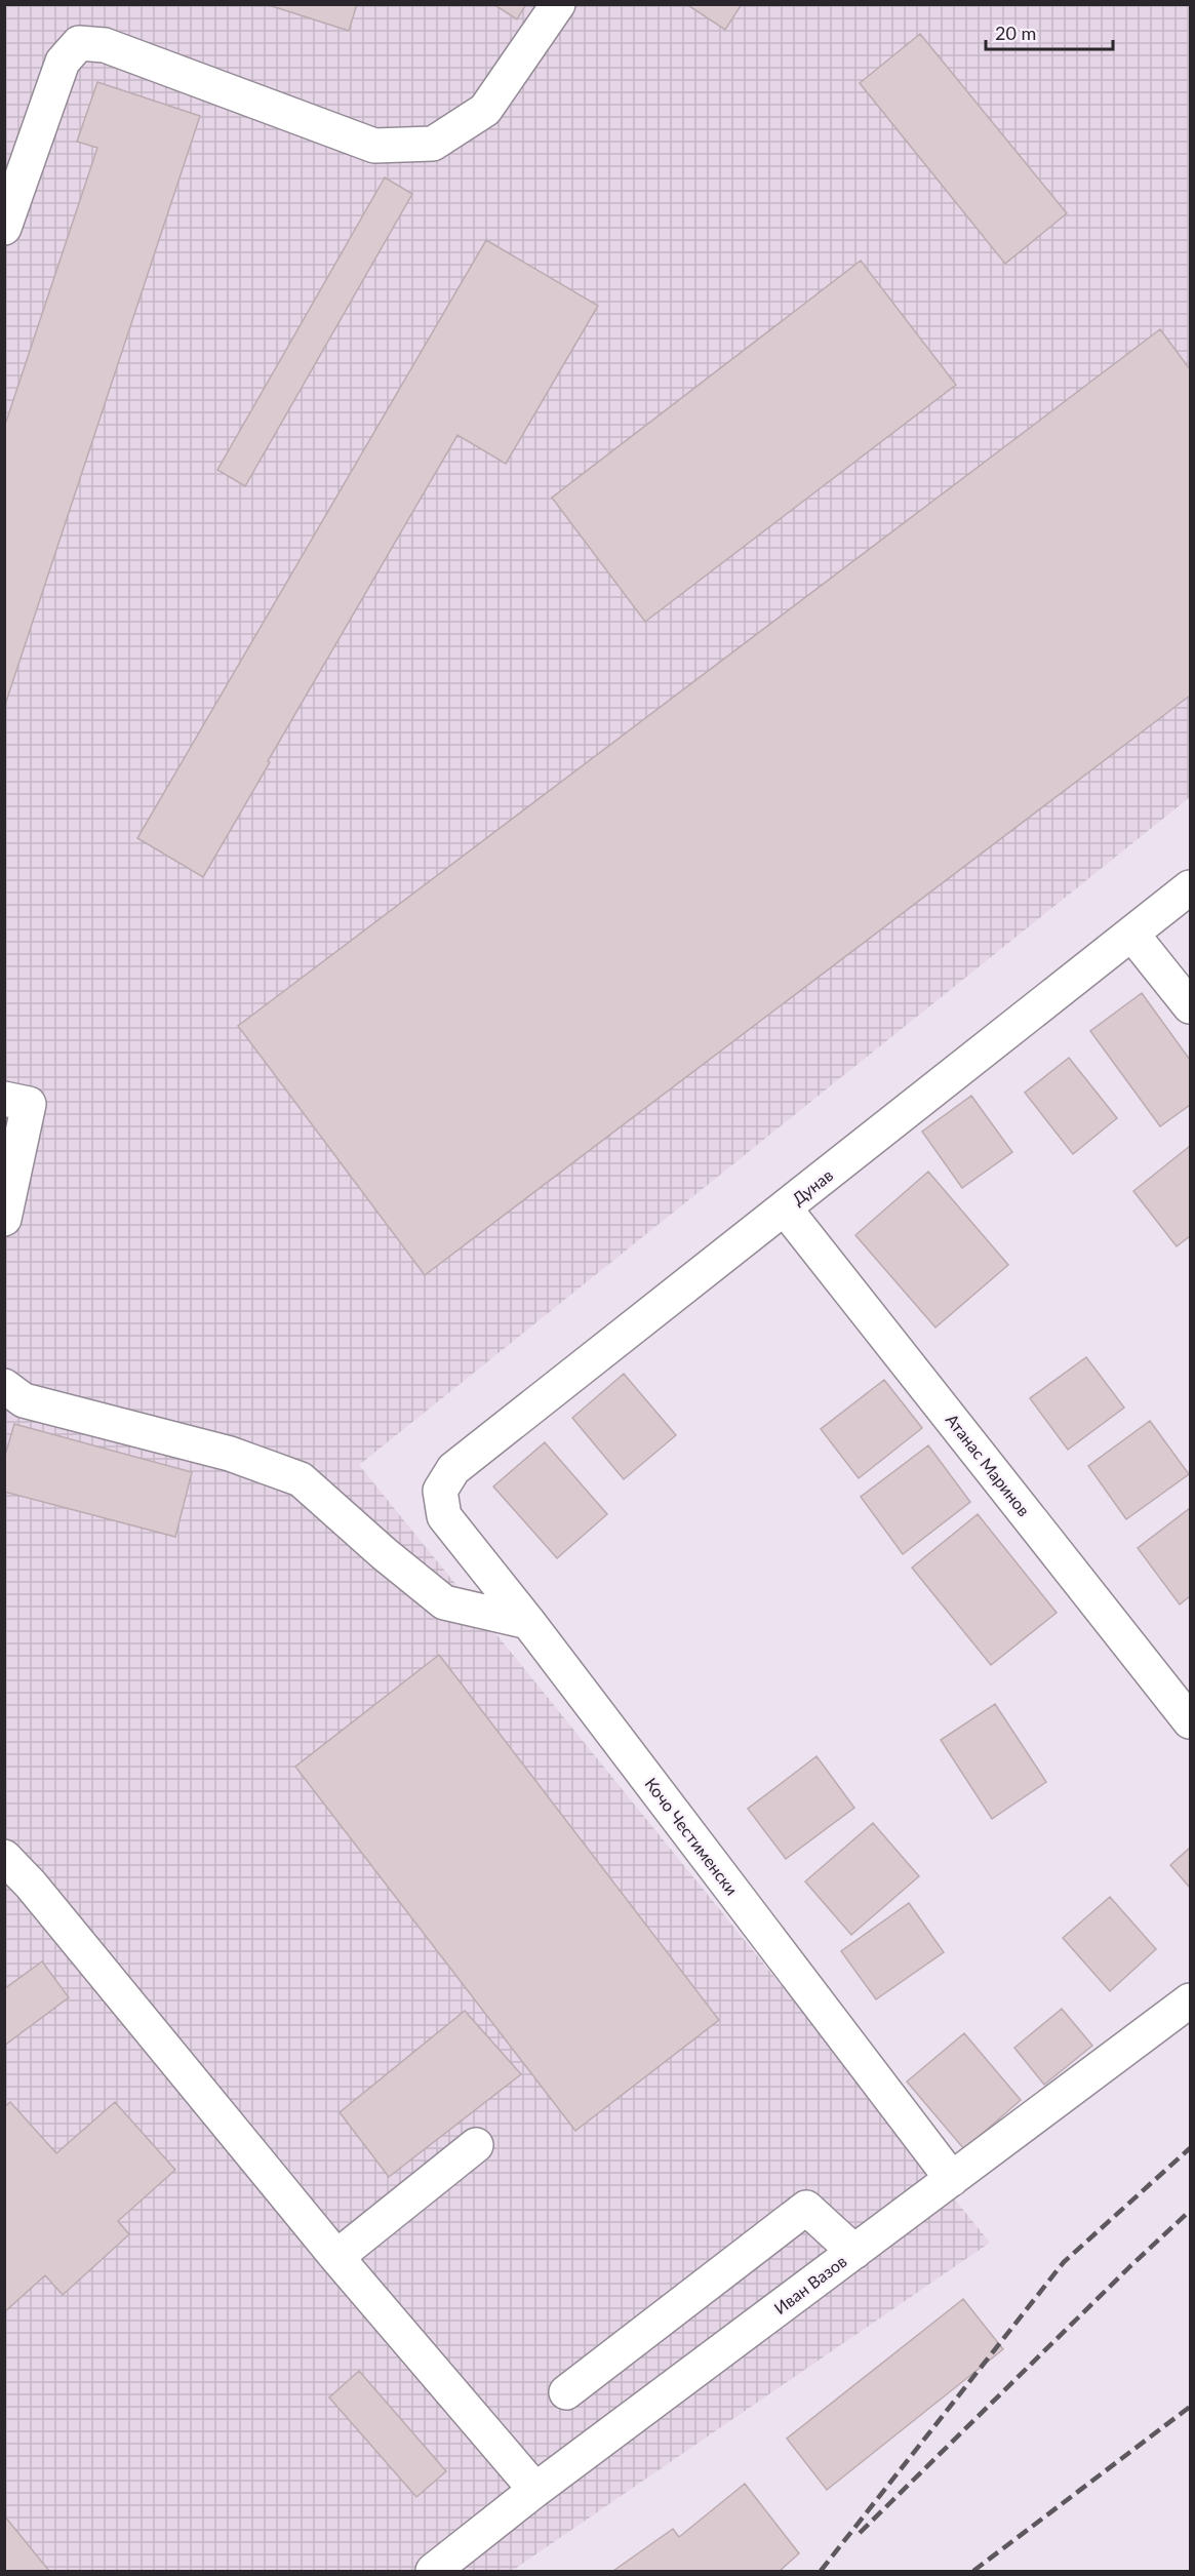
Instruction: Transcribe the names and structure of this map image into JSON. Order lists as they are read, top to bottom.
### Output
{
  "streets": {
    "street": [
      "Дунав",
      "Атанас Маринов",
      "Кочо Честименски",
      "Иван Вазов"
    ]
  },
  "crossings": [
    ["Дунав", "Атанас Маринов"],
    ["Дунав", "Кочо Честименски"],
    ["Кочо Честименски", "Иван Вазов"]
  ],
  "scale_bar": "20 m"
}
